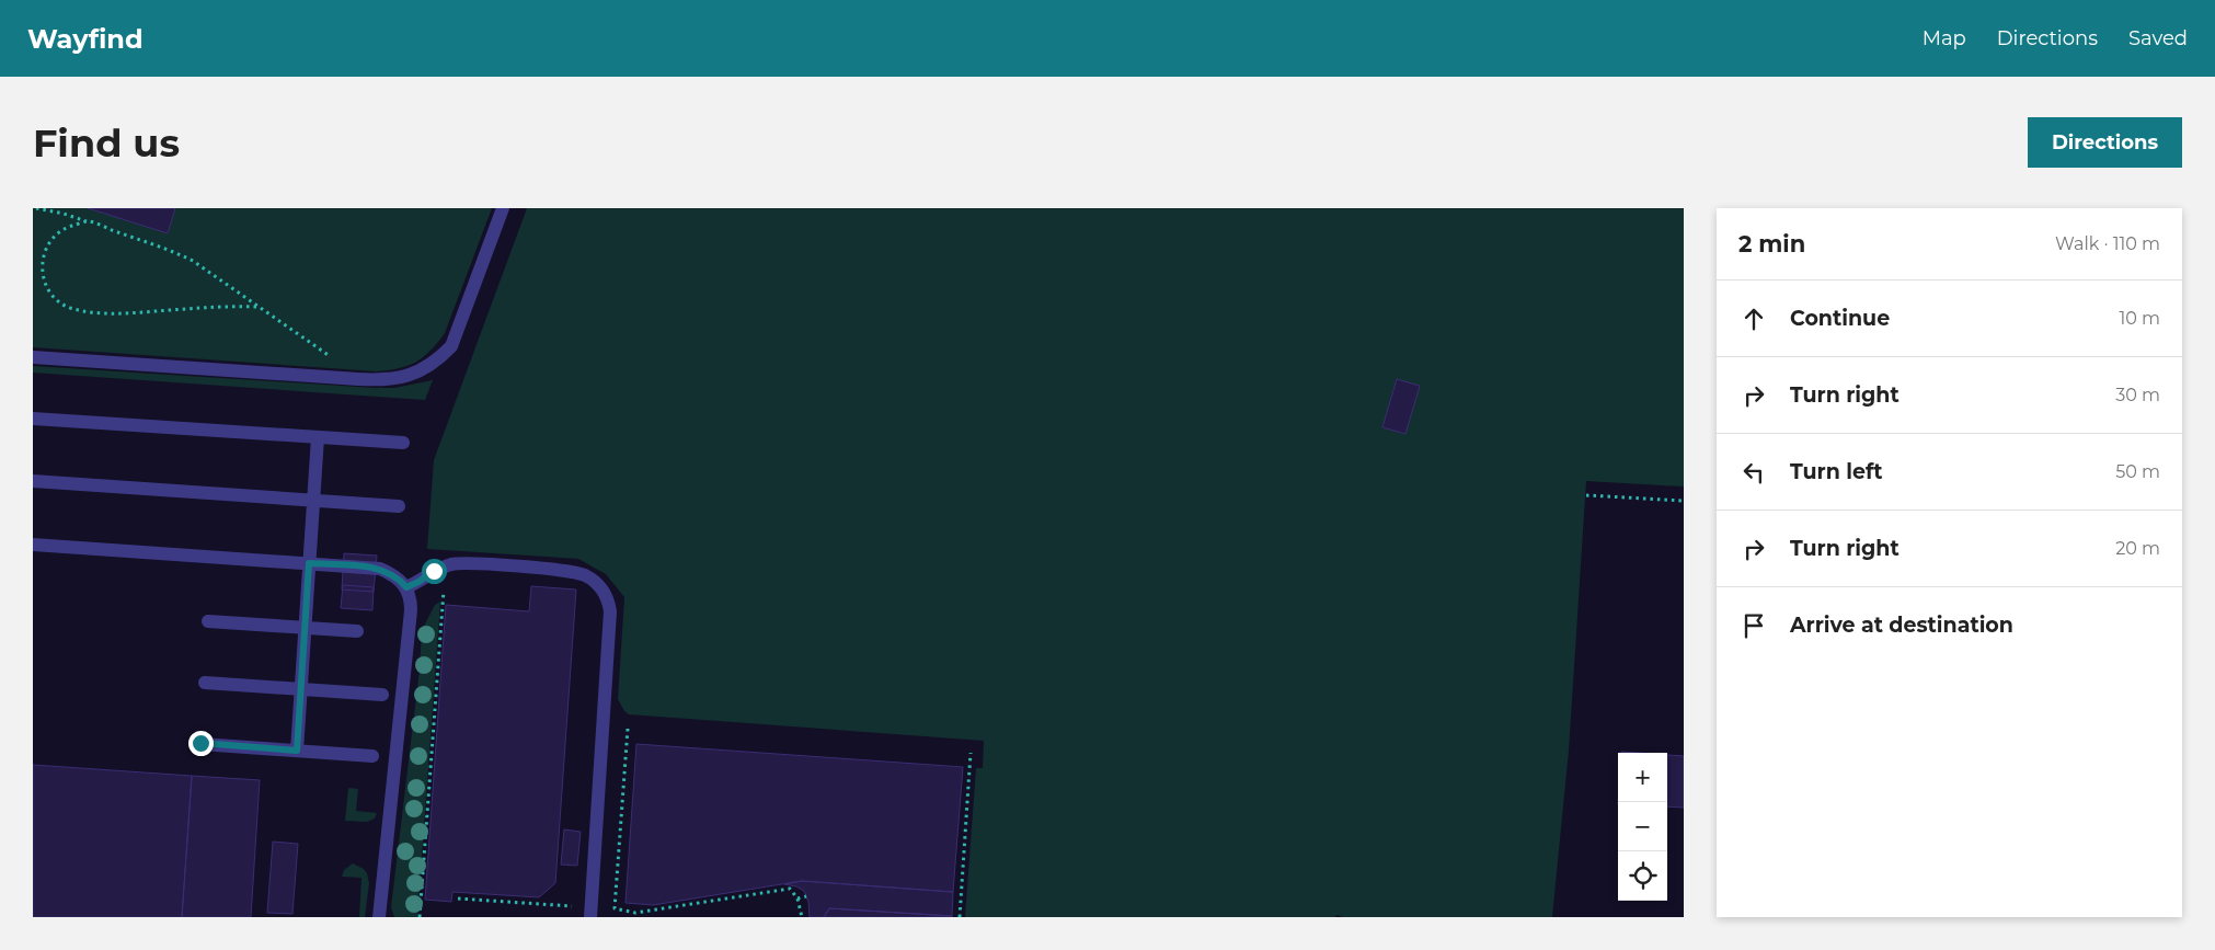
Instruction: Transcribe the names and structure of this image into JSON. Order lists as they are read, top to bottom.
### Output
{
  "page": {
    "header": "Wayfind",
    "nav": ["Map", "Directions", "Saved"],
    "buttons": "Directions",
    "title": "Find us",
    "heading": ["2 min", "Walk · 110 m"],
    "list": [
      ["Continue", "10 m"],
      ["Turn right", "30 m"],
      ["Turn left", "50 m"],
      ["Turn right", "20 m"],
      "Arrive at destination"
    ],
    "map_buttons": ["+", "−"]
  }
}
